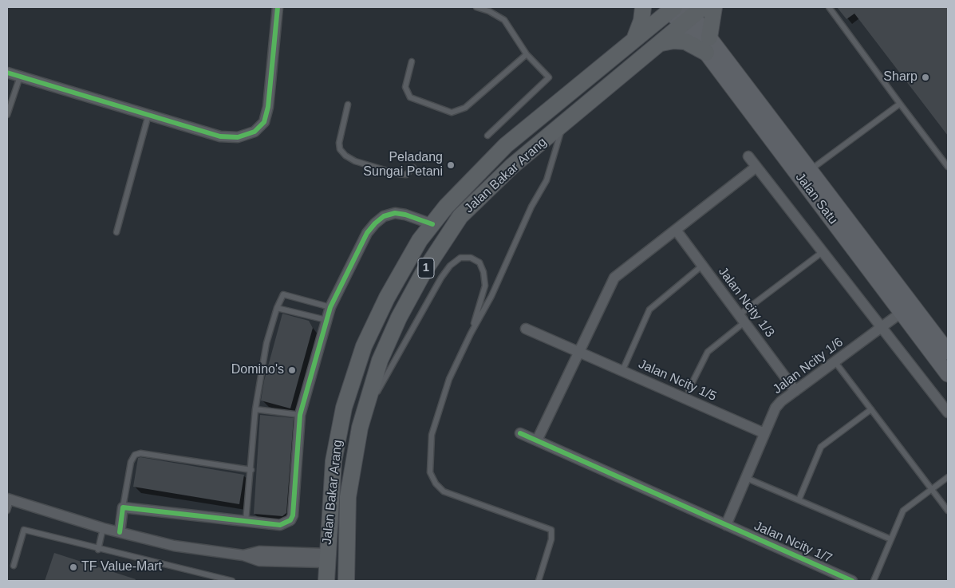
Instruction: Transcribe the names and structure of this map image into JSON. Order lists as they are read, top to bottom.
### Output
{
  "streets": {
    "main road": ["Jalan Bakar Arang", "Jalan Satu", "1"],
    "street": [
      "Jalan Ncity 1/3",
      "Jalan Ncity 1/6",
      "Jalan Ncity 1/5",
      "Jalan Ncity 1/7"
    ]
  },
  "crossings": [
    ["Jalan Bakar Arang", "Jalan Satu"],
    ["Jalan Satu", "Jalan Ncity 1/6"],
    ["Jalan Ncity 1/3", "Jalan Ncity 1/6"],
    ["Jalan Ncity 1/6", "Jalan Ncity 1/5"],
    ["Jalan Ncity 1/6", "Jalan Ncity 1/7"]
  ],
  "places": [
    "Sharp",
    "Peladang Sungai Petani",
    "Domino's",
    "TF Value-Mart"
  ]
}
